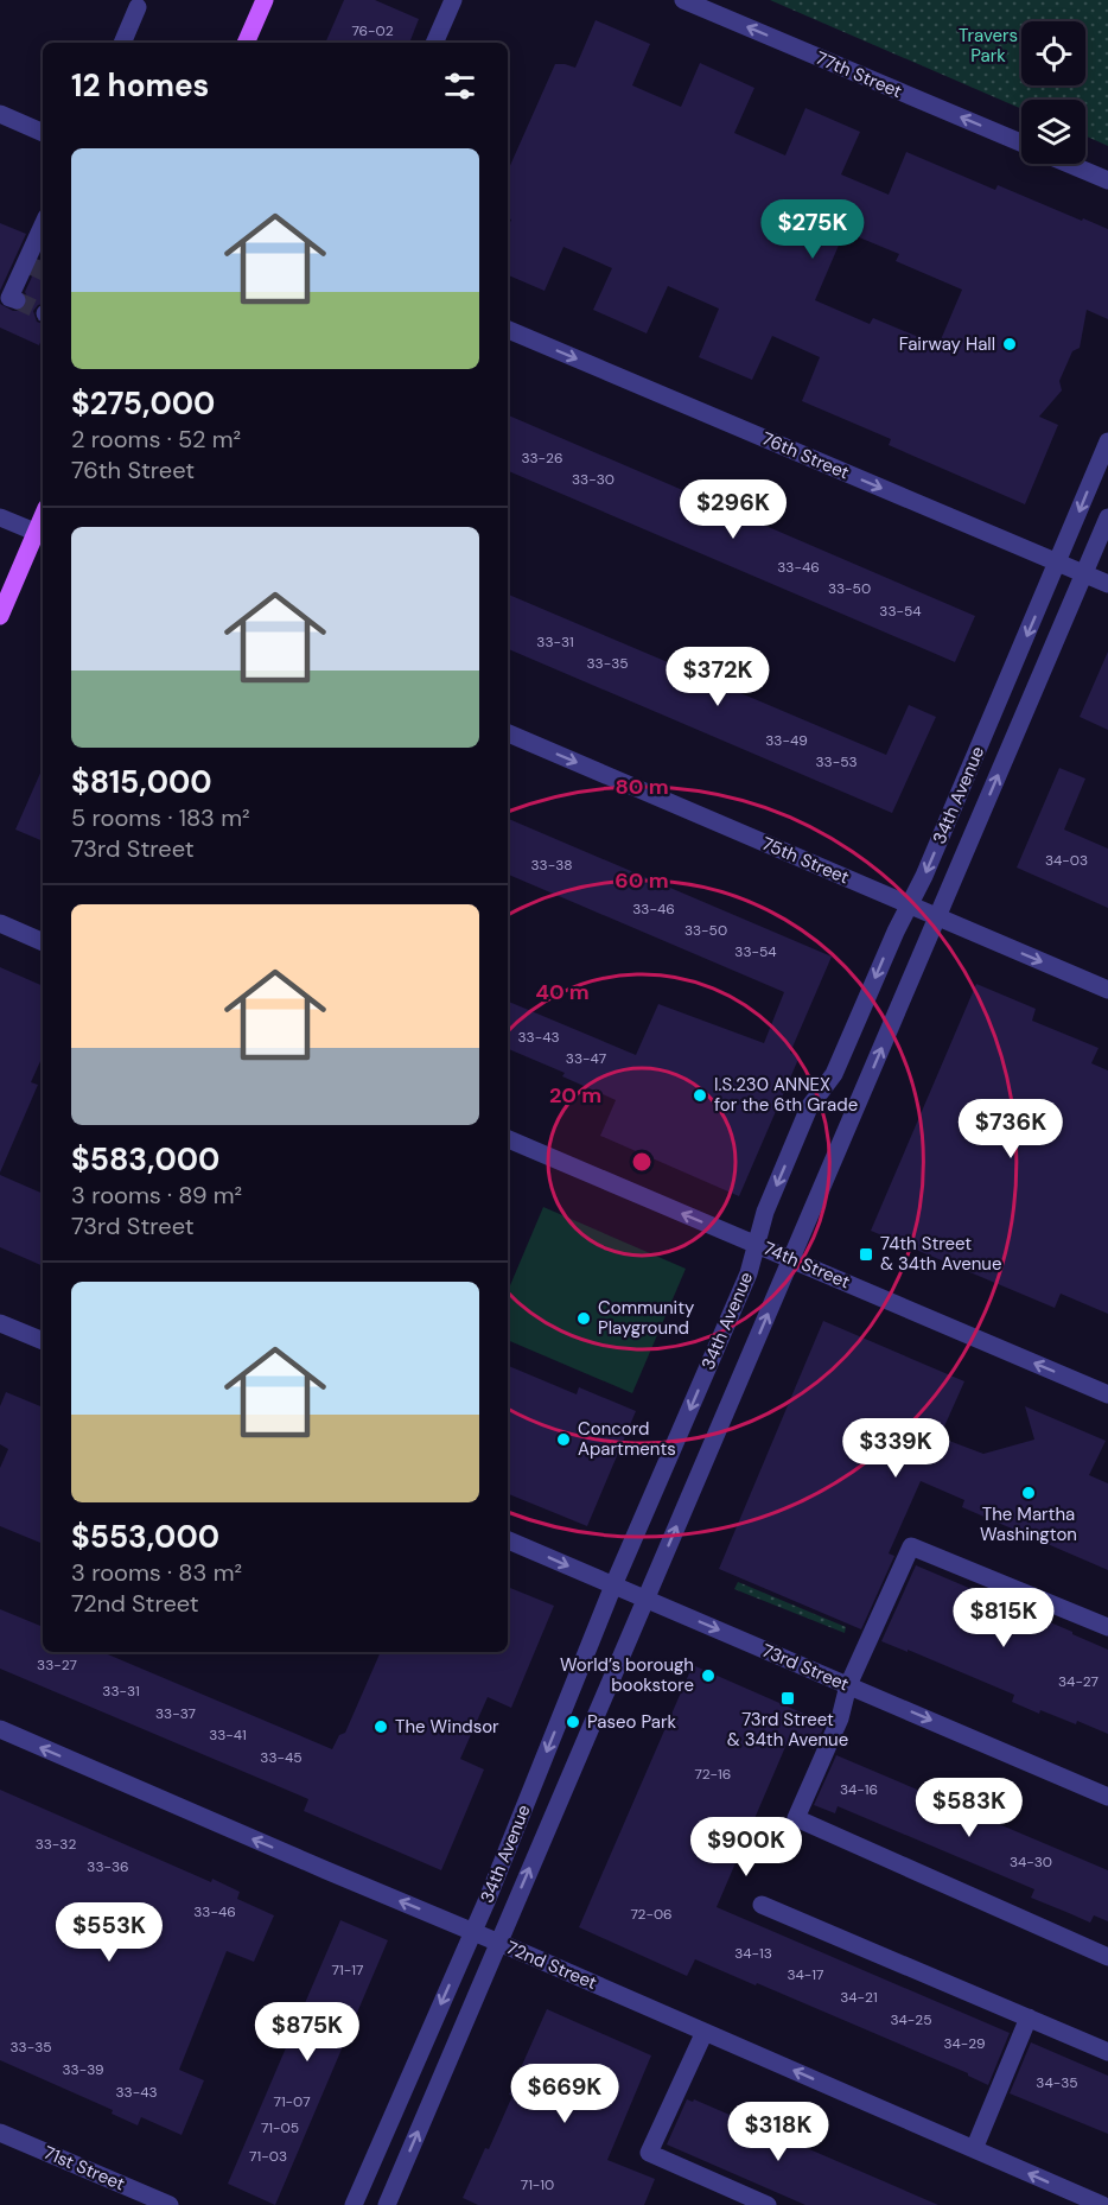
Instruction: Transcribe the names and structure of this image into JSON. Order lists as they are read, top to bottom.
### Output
{
  "streets": {
    "street": [
      "77th Street",
      "76th Street",
      "34th Avenue",
      "75th Street",
      "74th Street",
      "73rd Street",
      "72nd Street",
      "71st Street"
    ]
  },
  "crossings": [
    ["76th Street", "34th Avenue"],
    ["34th Avenue", "75th Street"],
    ["34th Avenue", "74th Street"],
    ["34th Avenue", "73rd Street"],
    ["34th Avenue", "72nd Street"]
  ],
  "one_way": [
    "77th Street",
    "76th Street",
    "75th Street",
    "74th Street",
    "73rd Street"
  ],
  "parks": ["Travers Park"],
  "places": {
    "other": [
      "Fairway Hall",
      "I.S.230 ANNEX for the 6th Grade",
      "Community Playground",
      "Concord Apartments",
      "The Martha Washington",
      "World’s borough bookstore",
      "Paseo Park",
      "The Windsor"
    ],
    "transit": ["74th Street & 34th Avenue", "73rd Street & 34th Avenue"]
  },
  "house_numbers": [
    "76-02",
    "33-26",
    "33-30",
    "33-46",
    "33-50",
    "33-54",
    "33-31",
    "33-35",
    "33-49",
    "33-53",
    "34-03",
    "33-38",
    "33-46",
    "33-50",
    "33-54",
    "33-43",
    "33-47",
    "33-27",
    "34-27",
    "33-31",
    "33-37",
    "33-41",
    "33-45",
    "72-16",
    "34-16",
    "33-32",
    "34-30",
    "33-36",
    "33-46",
    "72-06",
    "34-13",
    "71-17",
    "34-17",
    "34-21",
    "34-25",
    "34-29",
    "33-35",
    "33-39",
    "34-35",
    "33-43",
    "71-07",
    "71-05",
    "71-03",
    "71-10"
  ],
  "page": {
    "heading": "12 homes",
    "list": [
      {
        "name": "$275,000",
        "note": "2 rooms · 52 m² · 76th Street"
      },
      {
        "name": "$815,000",
        "note": "5 rooms · 183 m² · 73rd Street"
      },
      {
        "name": "$583,000",
        "note": "3 rooms · 89 m² · 73rd Street"
      },
      {
        "name": "$553,000",
        "note": "3 rooms · 83 m² · 72nd Street"
      }
    ],
    "price": [
      "$275K",
      "$296K",
      "$372K",
      "$736K",
      "$339K",
      "$815K",
      "$583K",
      "$900K",
      "$553K",
      "$875K",
      "$669K",
      "$318K"
    ]
  },
  "rings": [
    "80 m",
    "60 m",
    "40 m",
    "20 m"
  ]
}
